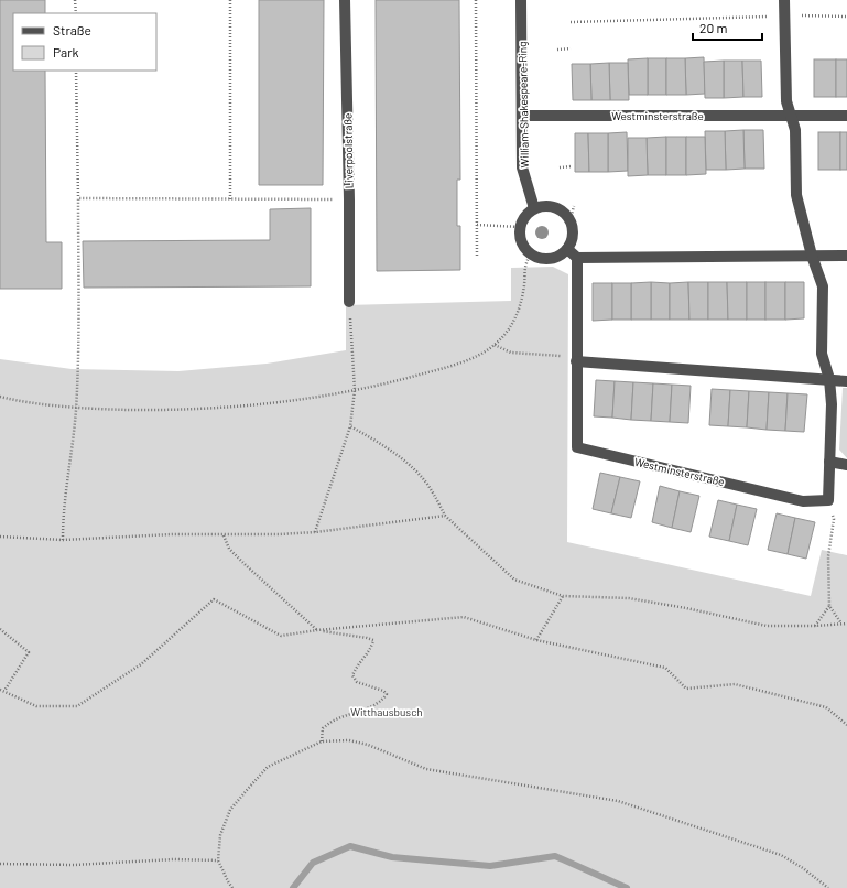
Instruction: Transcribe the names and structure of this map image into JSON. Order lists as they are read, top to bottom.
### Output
{
  "streets": {
    "street": ["William-Shakespeare-Ring", "Westminsterstraße", "Liverpoolstraße"]
  },
  "crossings": [
    ["William-Shakespeare-Ring", "Westminsterstraße"]
  ],
  "parks": ["Witthausbusch"],
  "legend": ["Straße", "Park"],
  "scale_bar": "20 m"
}
